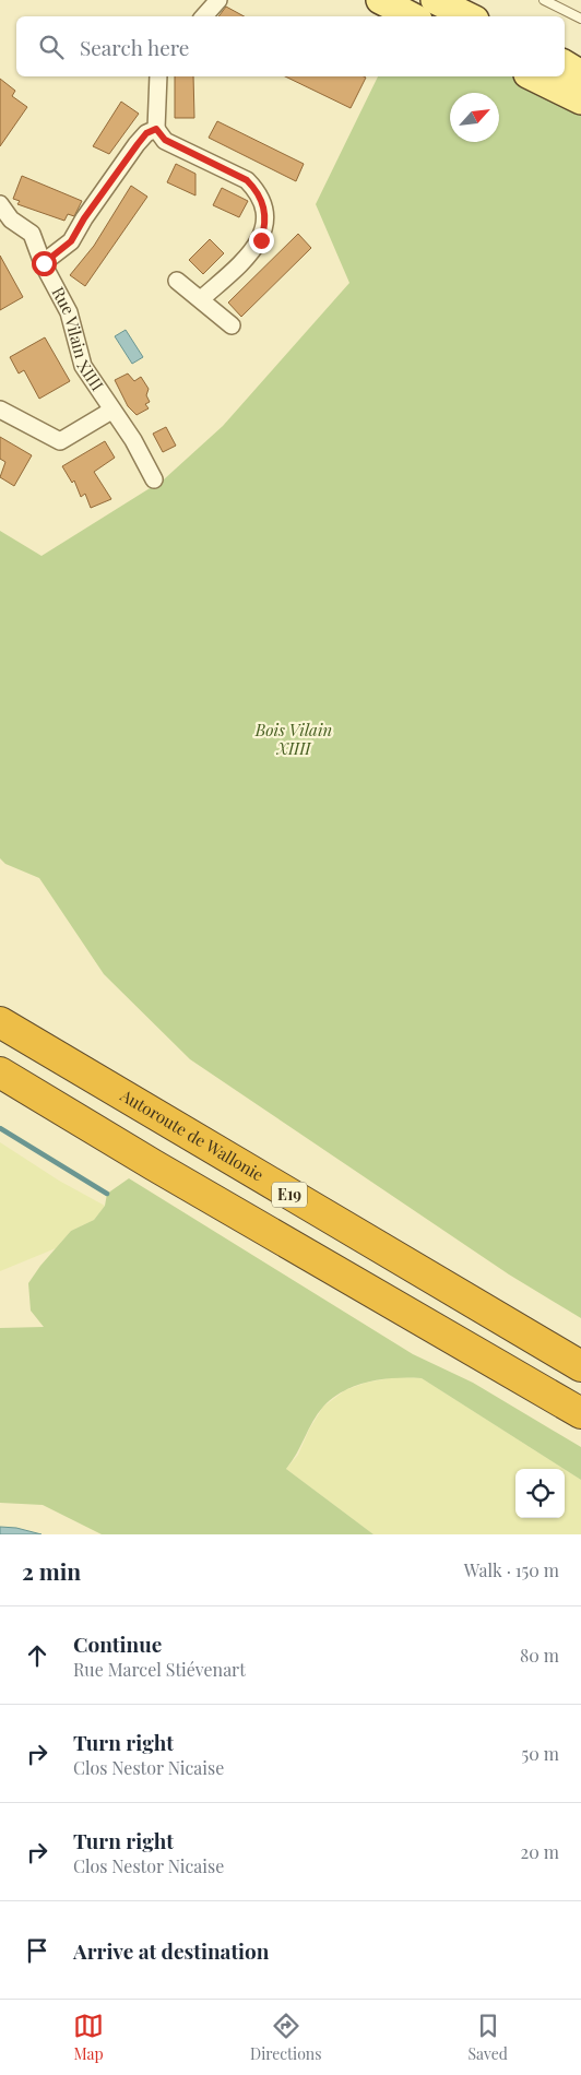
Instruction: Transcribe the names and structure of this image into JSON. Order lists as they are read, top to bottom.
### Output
{
  "streets": {
    "highway": ["Autoroute de Wallonie", "E19"],
    "street": ["Rue Vilain XIIII"]
  },
  "parks": ["Bois Vilain XIIII"],
  "north": "top right",
  "page": {
    "search": "Search here",
    "heading": ["2 min", "Walk · 150 m"],
    "list": [
      ["Continue", "Rue Marcel Stiévenart", "80 m"],
      ["Turn right", "Clos Nestor Nicaise", "50 m"],
      ["Turn right", "Clos Nestor Nicaise", "20 m"],
      "Arrive at destination"
    ],
    "nav": ["Map", "Directions", "Saved"]
  }
}
